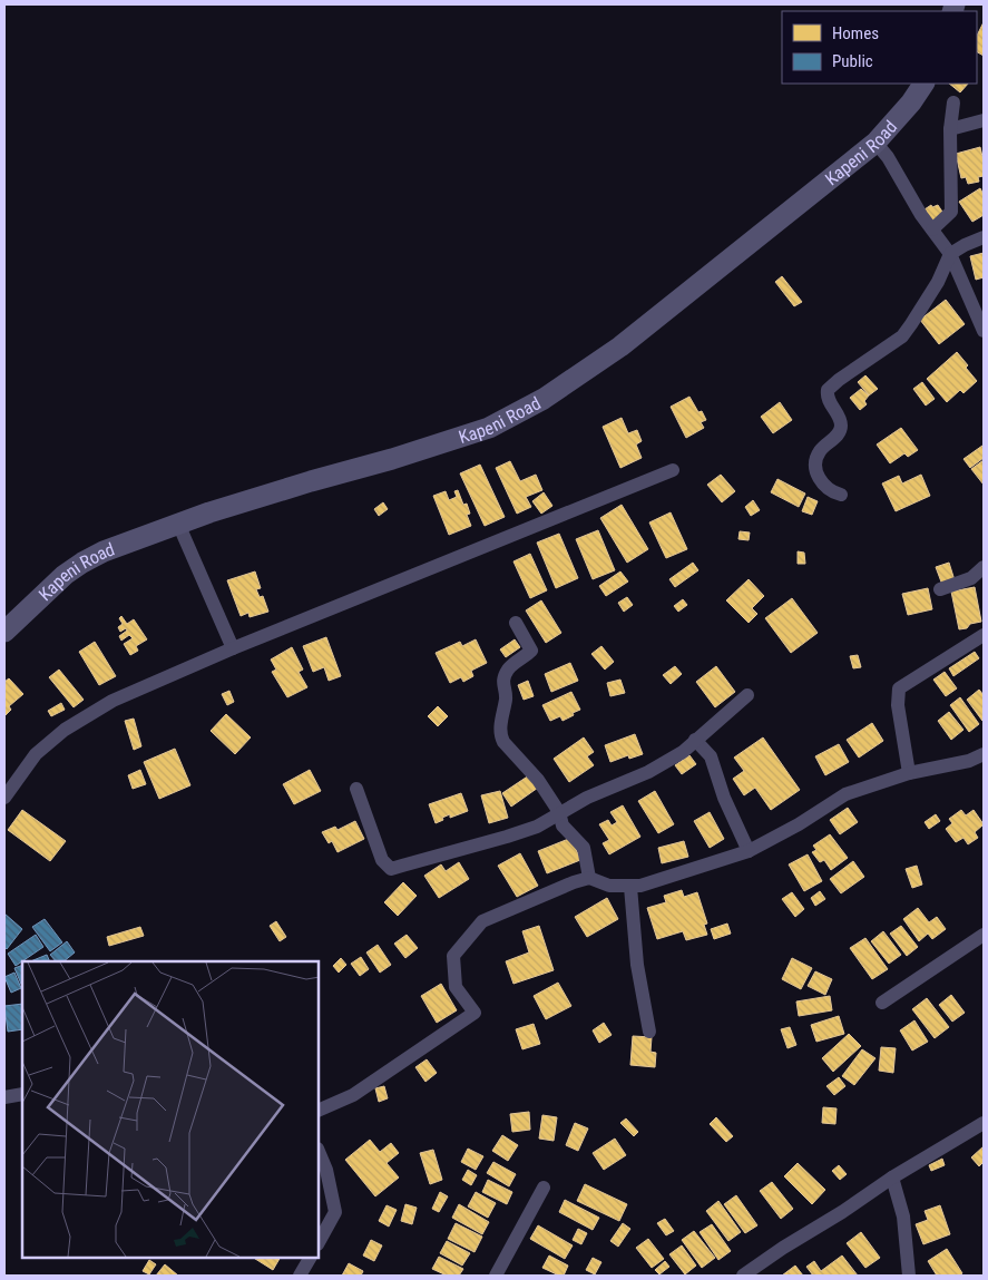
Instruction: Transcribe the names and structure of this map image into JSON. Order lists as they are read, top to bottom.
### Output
{
  "streets": {
    "main road": ["Kapeni Road"]
  },
  "legend": ["Homes", "Public"]
}
